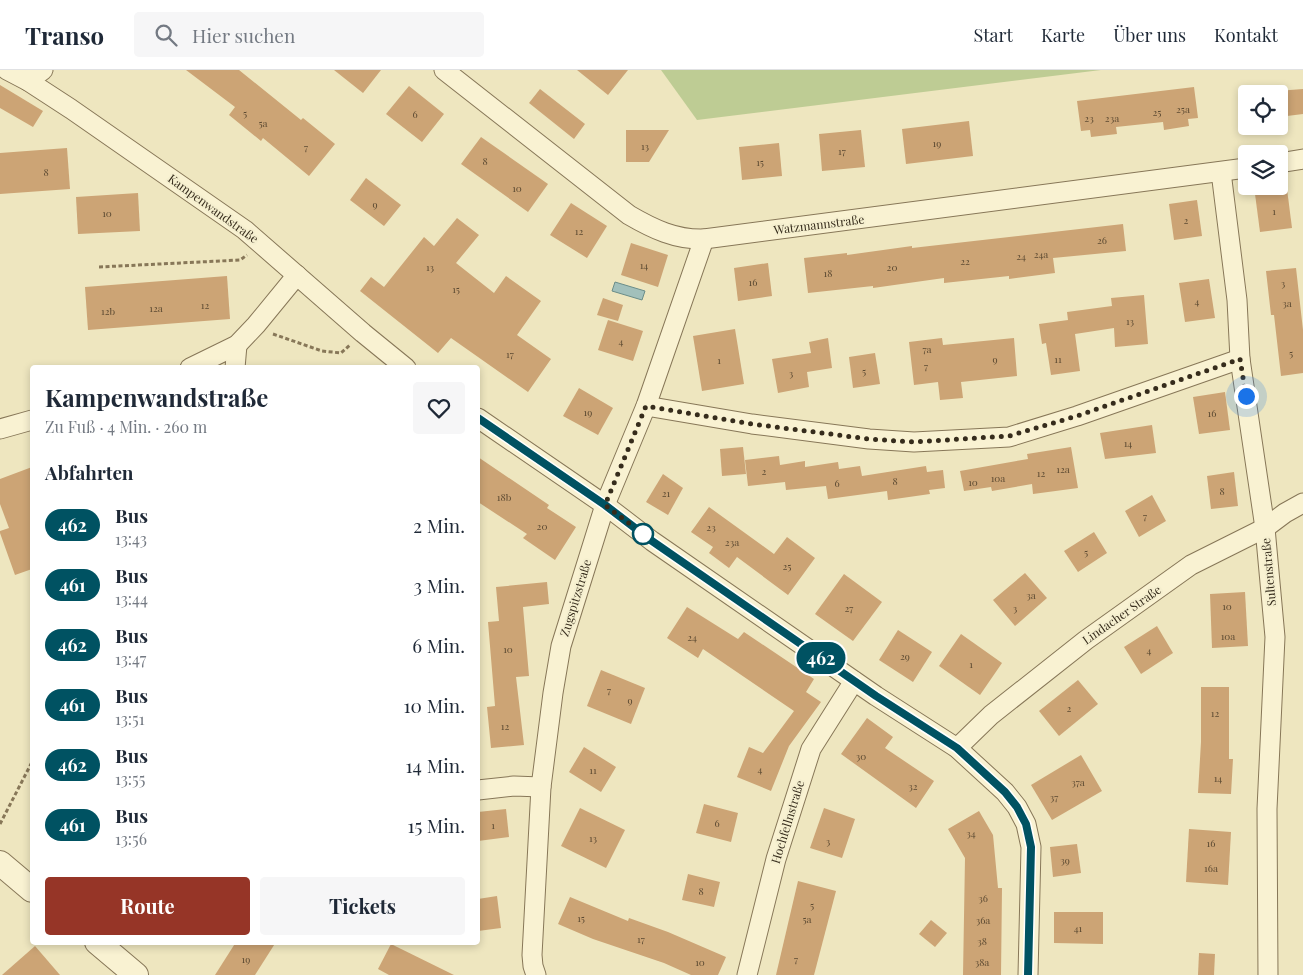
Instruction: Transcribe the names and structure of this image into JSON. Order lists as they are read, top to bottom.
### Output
{
  "streets": {
    "street": [
      "Kampenwandstraße",
      "Watzmannstraße",
      "Sultenstraße",
      "Zugspitzstraße",
      "Lindacher Straße",
      "Hochfellnstraße"
    ]
  },
  "crossings": [
    ["Watzmannstraße", "Sultenstraße"],
    ["Watzmannstraße", "Zugspitzstraße"],
    ["Sultenstraße", "Lindacher Straße"]
  ],
  "lines": ["bus line 462"],
  "house_numbers": [
    "25a",
    "25",
    "5",
    "6",
    "23",
    "23a",
    "5a",
    "19",
    "13",
    "7",
    "17",
    "8",
    "15",
    "8",
    "10",
    "9",
    "1",
    "10",
    "2",
    "12",
    "26",
    "24a",
    "24",
    "22",
    "14",
    "13",
    "20",
    "18",
    "16",
    "3",
    "15",
    "4",
    "3a",
    "12",
    "12a",
    "12b",
    "13",
    "4",
    "7a",
    "5",
    "17",
    "9",
    "11",
    "1",
    "7",
    "5",
    "3",
    "19",
    "16",
    "14",
    "12a",
    "2",
    "12",
    "10a",
    "8",
    "10",
    "6",
    "8",
    "21",
    "18b",
    "7",
    "20",
    "23",
    "23a",
    "5",
    "25",
    "3a",
    "10",
    "27",
    "3",
    "10a",
    "24",
    "10",
    "4",
    "29",
    "1",
    "7",
    "9",
    "2",
    "12",
    "12",
    "30",
    "4",
    "11",
    "14",
    "37a",
    "32",
    "37",
    "6",
    "1",
    "34",
    "13",
    "3",
    "16",
    "39",
    "16a",
    "8",
    "36",
    "5",
    "15",
    "5a",
    "36a",
    "41",
    "17",
    "38",
    "19",
    "7",
    "10",
    "38a"
  ],
  "page": {
    "header": "Transo",
    "search": "Hier suchen",
    "nav": [
      "Start",
      "Karte",
      "Über uns",
      "Kontakt"
    ],
    "on_map": "462",
    "heading": [
      ["Kampenwandstraße", "Zu Fuß · 4 Min. · 260 m"],
      "Abfahrten"
    ],
    "list": [
      {
        "mark": "462",
        "name": "Bus",
        "note": "13:43",
        "value": "2 Min."
      },
      {
        "mark": "461",
        "name": "Bus",
        "note": "13:44",
        "value": "3 Min."
      },
      {
        "mark": "462",
        "name": "Bus",
        "note": "13:47",
        "value": "6 Min."
      },
      {
        "mark": "461",
        "name": "Bus",
        "note": "13:51",
        "value": "10 Min."
      },
      {
        "mark": "462",
        "name": "Bus",
        "note": "13:55",
        "value": "14 Min."
      },
      {
        "mark": "461",
        "name": "Bus",
        "note": "13:56",
        "value": "15 Min."
      }
    ],
    "buttons": ["Route", "Tickets"]
  }
}
